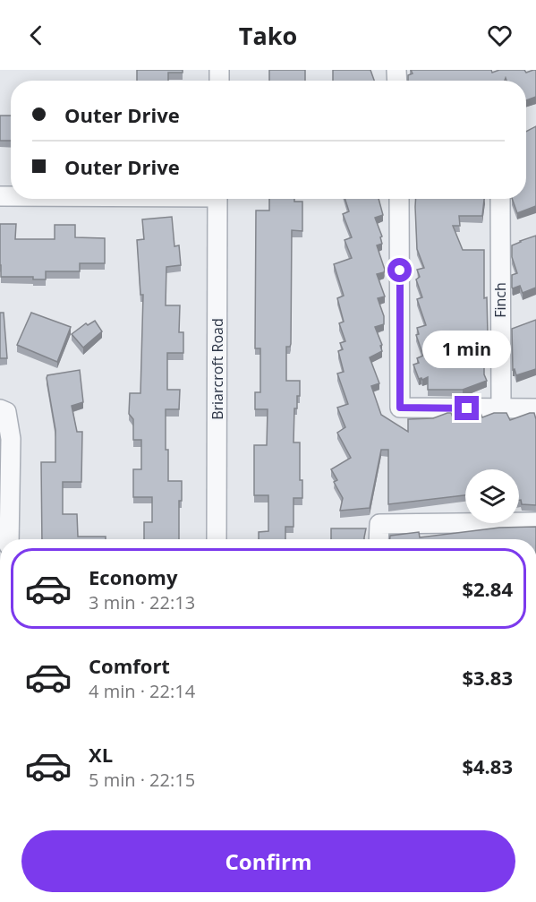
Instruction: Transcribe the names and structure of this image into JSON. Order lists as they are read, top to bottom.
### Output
{
  "streets": {
    "street": ["Finch", "Briarcroft Road"]
  },
  "page": {
    "header": "Tako",
    "banner": ["Outer Drive", "Outer Drive"],
    "bubble": "1 min",
    "list": [
      {
        "name": "Economy",
        "note": "3 min · 22:13",
        "value": "$2.84"
      },
      {
        "name": "Comfort",
        "note": "4 min · 22:14",
        "value": "$3.83"
      },
      {
        "name": "XL",
        "note": "5 min · 22:15",
        "value": "$4.83"
      }
    ],
    "buttons": "Confirm"
  }
}
